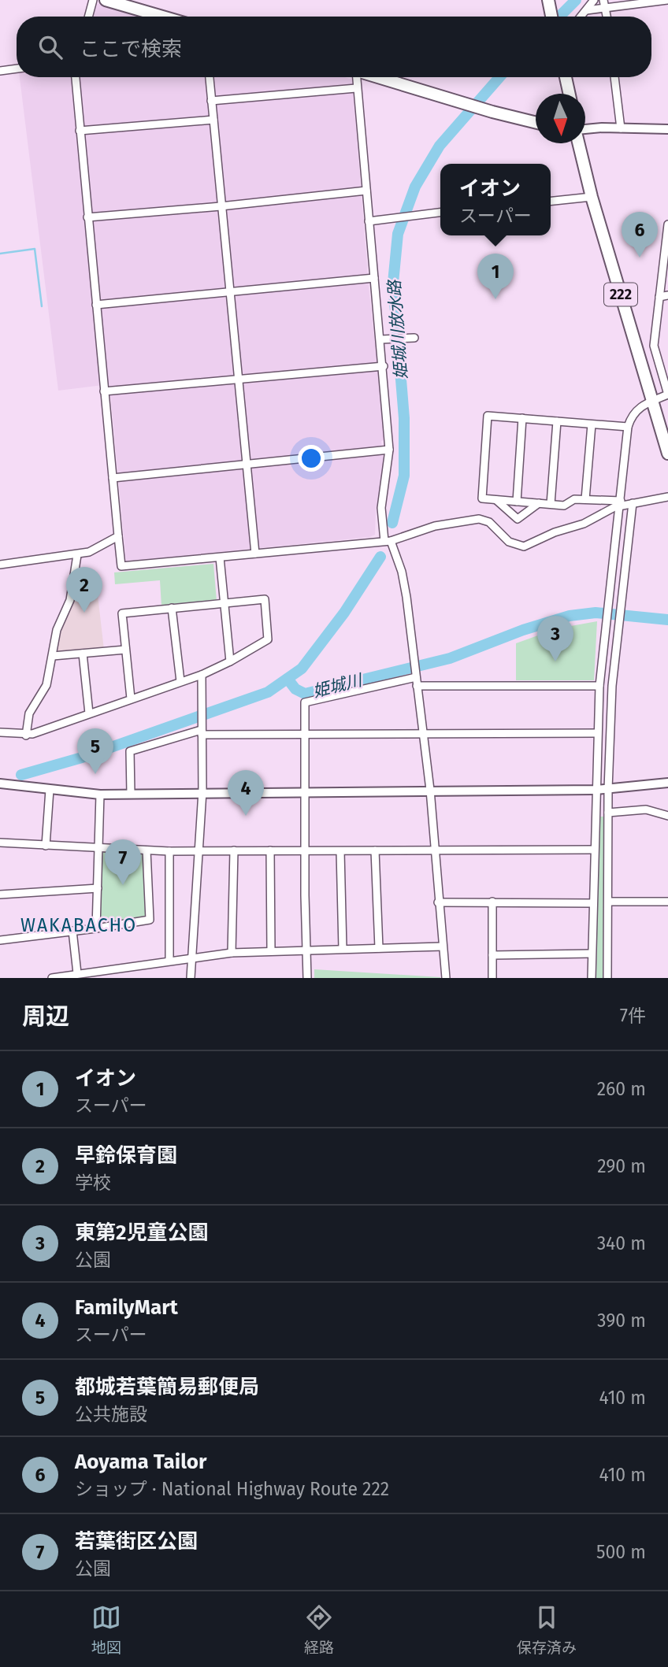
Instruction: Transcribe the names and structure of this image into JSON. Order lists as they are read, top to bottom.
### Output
{
  "streets": {
    "highway": ["222"]
  },
  "districts": ["WAKABACHO"],
  "water": ["姫城川放水路", "姫城川"],
  "north": "bottom",
  "page": {
    "search": "ここで検索",
    "popup": ["イオン", "スーパー"],
    "pins": [
      "6",
      "1",
      "2",
      "3",
      "5",
      "4",
      "7"
    ],
    "heading": ["周辺", "7件"],
    "list": [
      {
        "mark": "1",
        "name": "イオン",
        "note": "スーパー",
        "value": "260 m"
      },
      {
        "mark": "2",
        "name": "早鈴保育園",
        "note": "学校",
        "value": "290 m"
      },
      {
        "mark": "3",
        "name": "東第2児童公園",
        "note": "公園",
        "value": "340 m"
      },
      {
        "mark": "4",
        "name": "FamilyMart",
        "note": "スーパー",
        "value": "390 m"
      },
      {
        "mark": "5",
        "name": "都城若葉簡易郵便局",
        "note": "公共施設",
        "value": "410 m"
      },
      {
        "mark": "6",
        "name": "Aoyama Tailor",
        "note": "ショップ · National Highway Route 222",
        "value": "410 m"
      },
      {
        "mark": "7",
        "name": "若葉街区公園",
        "note": "公園",
        "value": "500 m"
      }
    ],
    "nav": ["地図", "経路", "保存済み"]
  }
}
